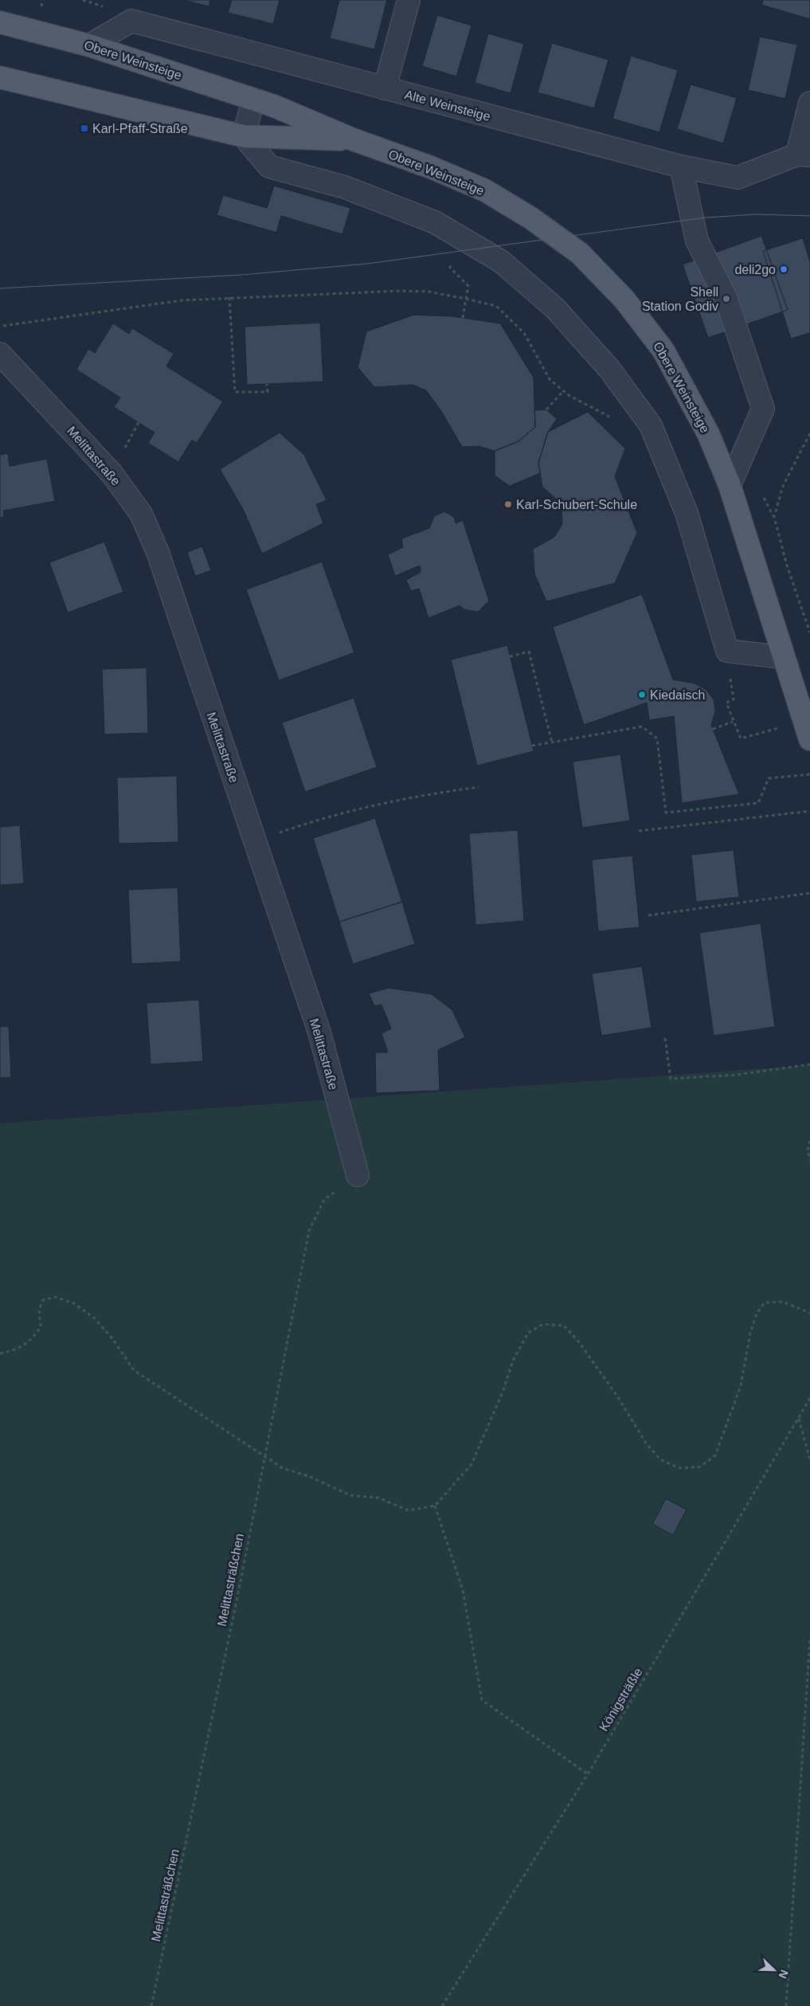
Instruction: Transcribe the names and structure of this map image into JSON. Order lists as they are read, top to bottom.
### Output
{
  "streets": {
    "main road": ["Obere Weinsteige"],
    "street": ["Alte Weinsteige", "Melittastraße"],
    "path": ["Melittasträßchen", "Königsträßle"]
  },
  "crossings": [
    ["Obere Weinsteige", "Alte Weinsteige"],
    ["Melittastraße", "Melittasträßchen"]
  ],
  "places": {
    "transit": ["Karl-Pfaff-Straße"],
    "other": [
      "deli2go",
      "Shell Station Godiv",
      "Karl-Schubert-Schule",
      "Kiedaisch"
    ]
  },
  "north": "bottom right"
}
